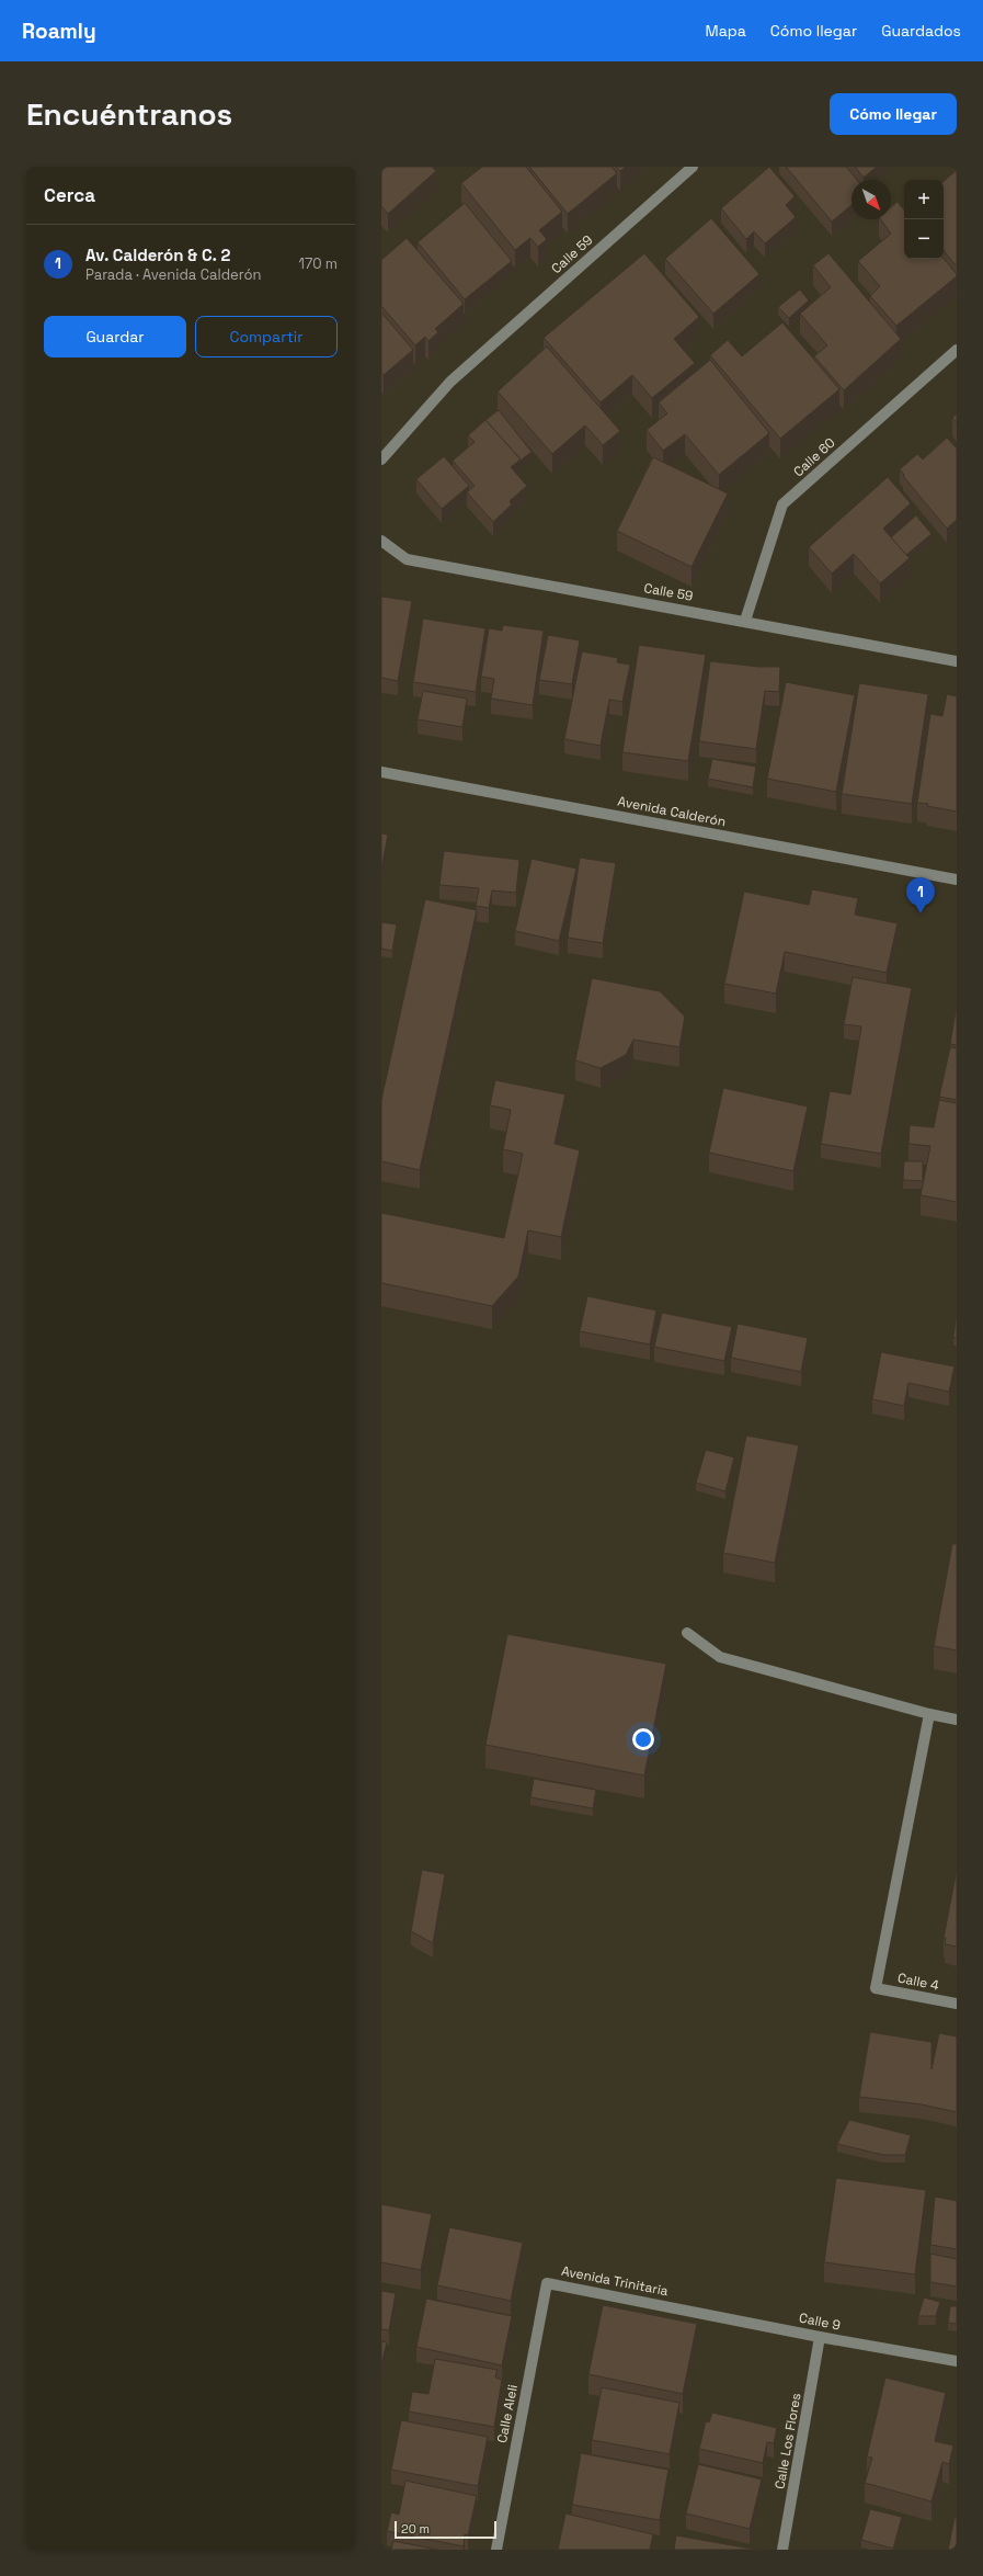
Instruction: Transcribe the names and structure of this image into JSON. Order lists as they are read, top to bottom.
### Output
{
  "streets": {
    "street": [
      "Calle 59",
      "Calle 60",
      "Avenida Calderón",
      "Calle 4",
      "Avenida Trinitaria",
      "Calle 9",
      "Calle Aleli",
      "Calle Los Flores"
    ]
  },
  "crossings": [
    ["Calle 59", "Calle 60"],
    ["Avenida Trinitaria", "Calle 9"],
    ["Avenida Trinitaria", "Calle Aleli"],
    ["Calle 9", "Calle Los Flores"]
  ],
  "scale_bar": "20 m",
  "north": "bottom right",
  "page": {
    "header": "Roamly",
    "nav": ["Mapa", "Cómo llegar", "Guardados"],
    "buttons": [
      "Cómo llegar",
      ["Guardar", "Compartir"]
    ],
    "title": "Encuéntranos",
    "heading": "Cerca",
    "map_buttons": ["+", "−"],
    "list": [
      {
        "mark": "1",
        "name": "Av. Calderón & C. 2",
        "note": "Parada · Avenida Calderón",
        "value": "170 m"
      }
    ],
    "pins": "1",
    "scale": "20 m"
  }
}
